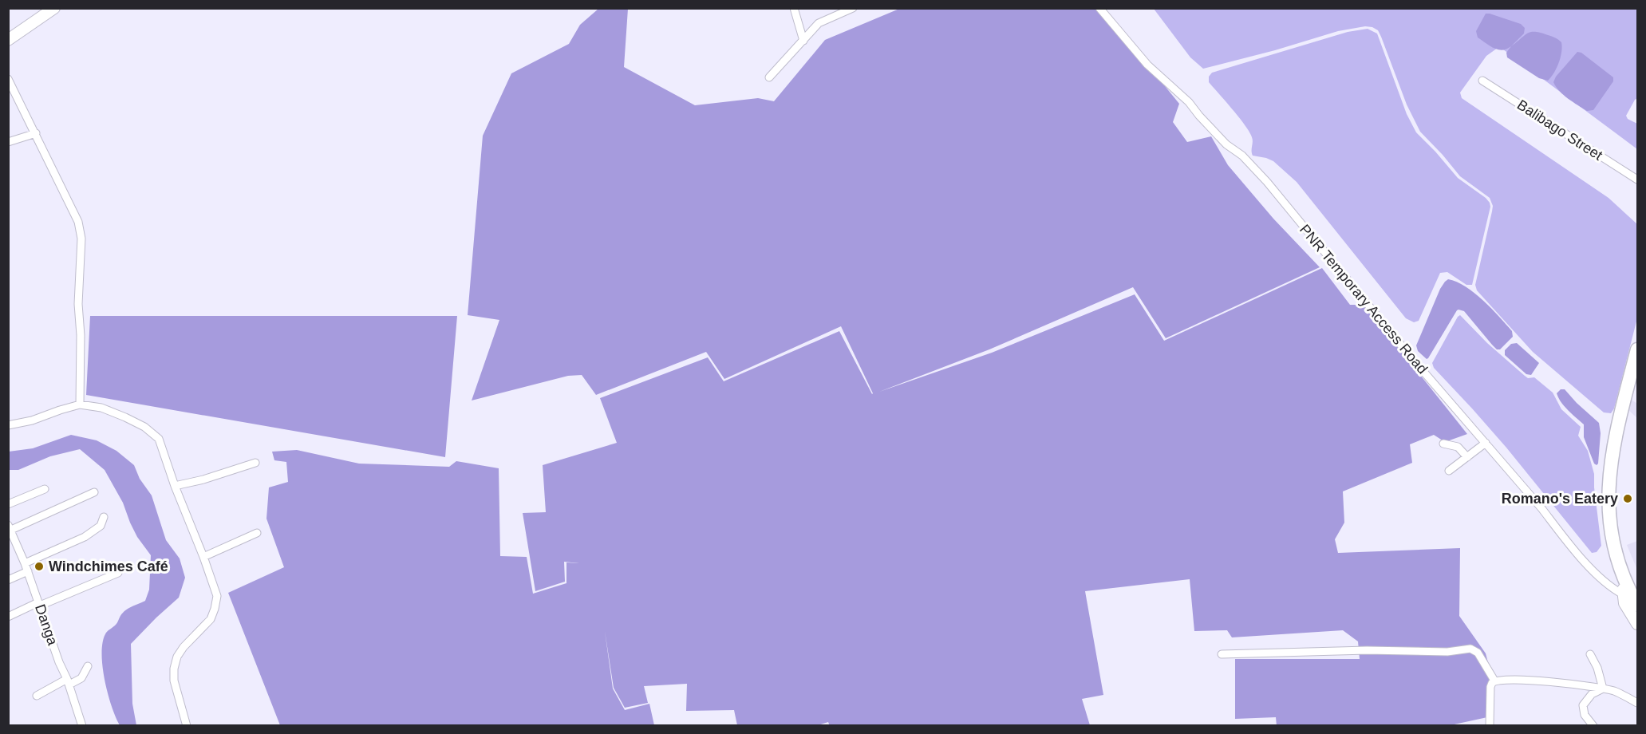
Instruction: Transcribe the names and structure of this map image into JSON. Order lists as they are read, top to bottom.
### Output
{
  "streets": {
    "street": ["Balibago Street", "PNR Temporary Access Road", "Danga"]
  },
  "places": ["Romano's Eatery", "Windchimes Café"]
}
